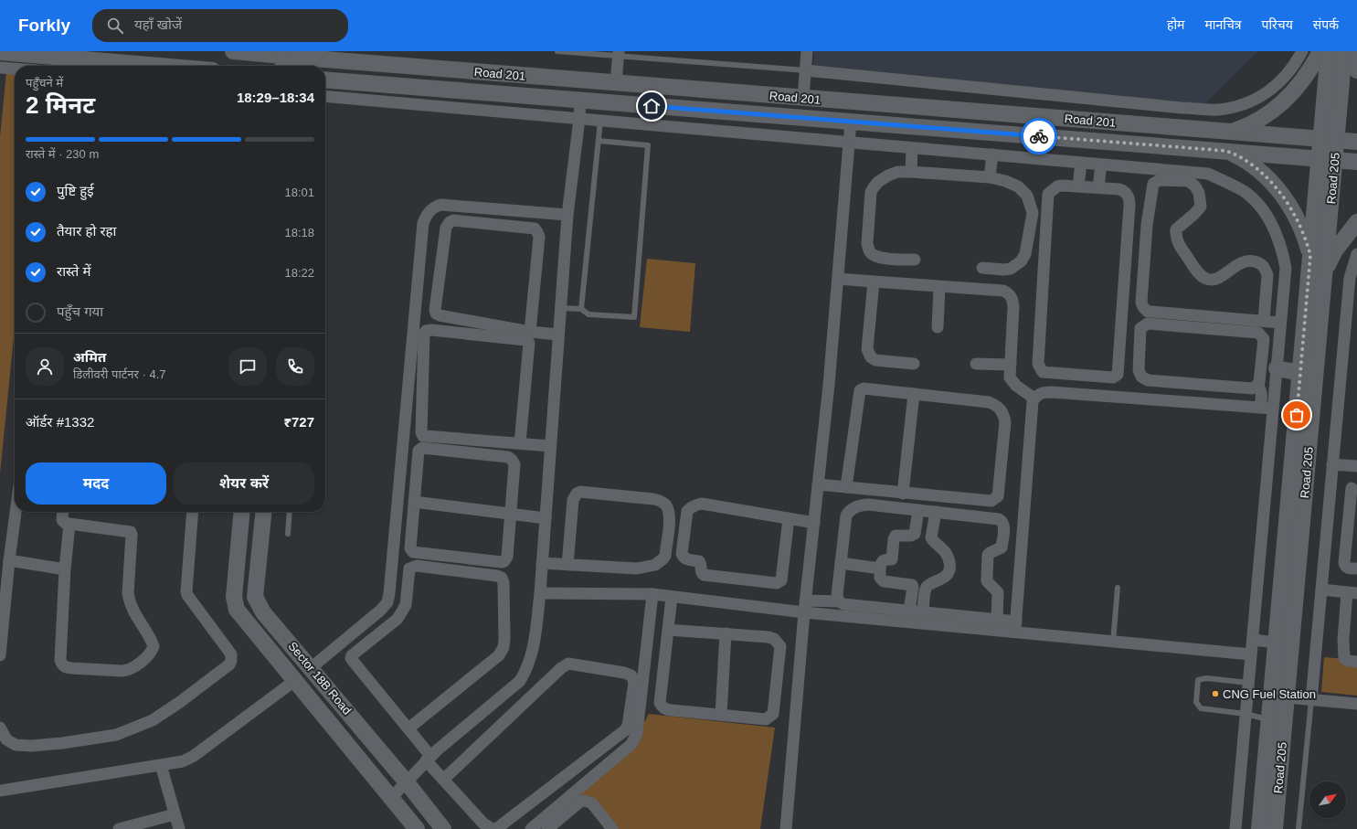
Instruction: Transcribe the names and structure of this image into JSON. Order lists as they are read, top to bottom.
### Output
{
  "streets": {
    "main road": ["Road 201", "Road 205", "Sector 18B Road"]
  },
  "crossings": [
    ["Road 201", "Road 205"]
  ],
  "places": ["CNG Fuel Station"],
  "north": "top right",
  "page": {
    "header": "Forkly",
    "search": "यहाँ खोजें",
    "nav": [
      "होम",
      "मानचित्र",
      "परिचय",
      "संपर्क"
    ],
    "heading": ["2 मिनट", "पहुँचने में", "18:29–18:34"],
    "panel": [
      "अमित",
      "डिलीवरी पार्टनर · 4.7",
      "ऑर्डर #1332",
      "₹727"
    ],
    "bar": "रास्ते में · 230 m",
    "list": [
      ["पुष्टि हुई", "18:01"],
      ["तैयार हो रहा", "18:18"],
      ["रास्ते में", "18:22"],
      "पहुँच गया"
    ],
    "buttons": ["मदद", "शेयर करें"]
  }
}
